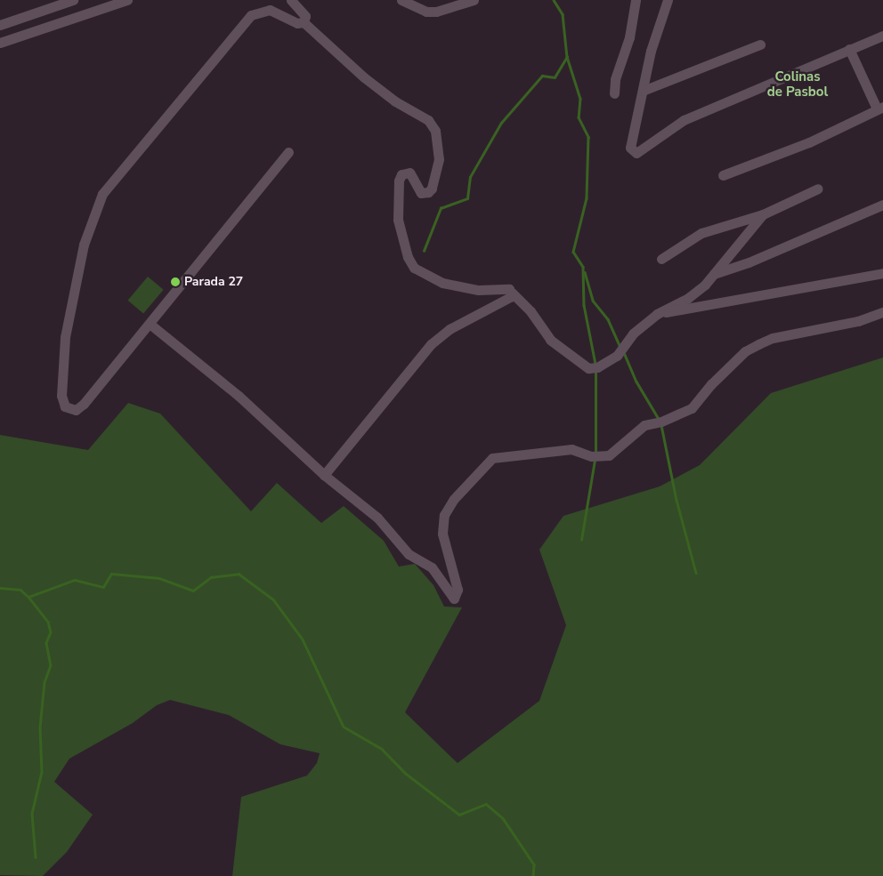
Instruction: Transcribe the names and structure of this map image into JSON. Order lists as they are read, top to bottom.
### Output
{
  "districts": ["Colinas de Pasbol"],
  "places": ["Parada 27"]
}
